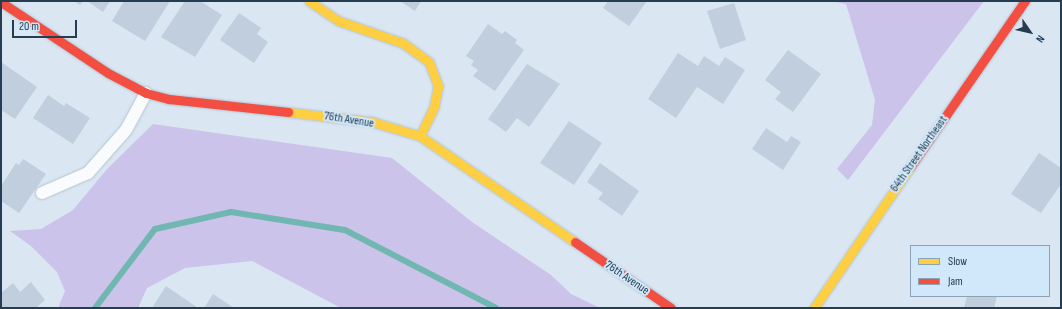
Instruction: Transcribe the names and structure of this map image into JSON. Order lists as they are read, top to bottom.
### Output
{
  "streets": {
    "street": ["76th Avenue", "64th Street Northeast"]
  },
  "legend": ["Slow", "Jam"],
  "scale_bar": "20 m",
  "north": "bottom right"
}
